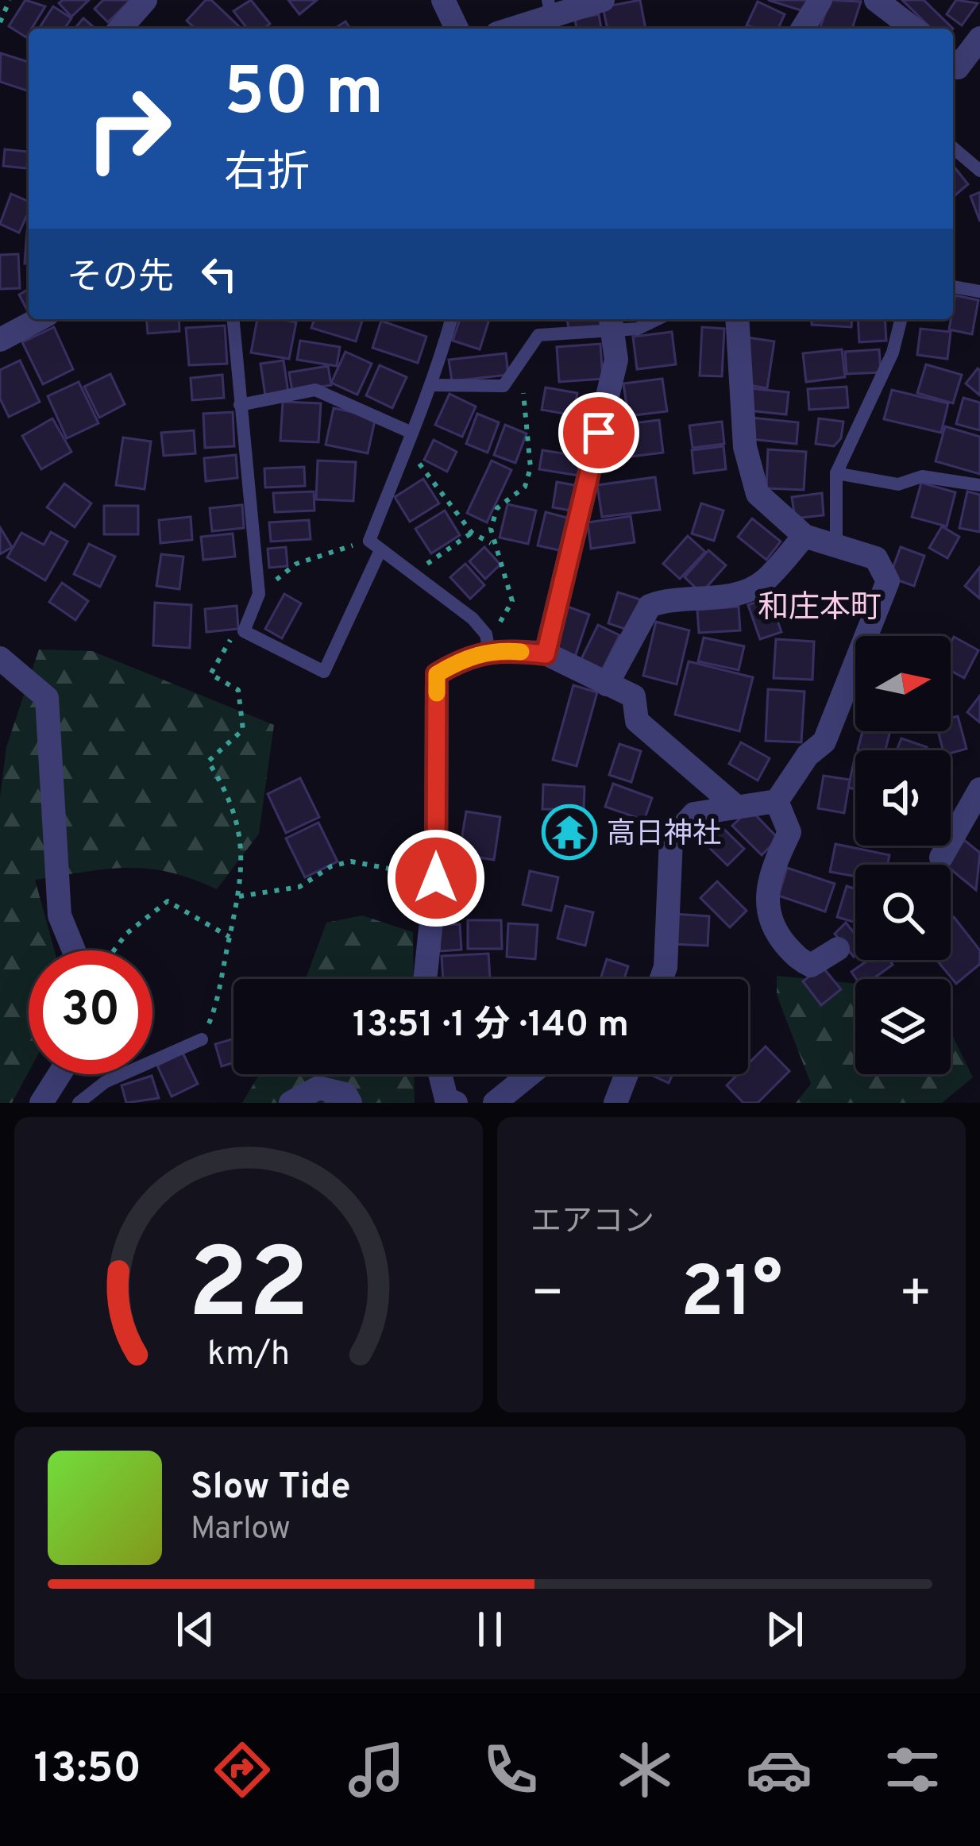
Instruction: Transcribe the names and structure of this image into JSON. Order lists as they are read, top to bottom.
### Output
{
  "districts": ["和庄本町"],
  "places": {
    "temple": ["高日神社"]
  },
  "north": "right",
  "page": {
    "turn": ["50 m", "右折"],
    "then": "その先",
    "limit": "30",
    "trip": "13:51 · 1 分 · 140 m",
    "tile": "エアコン",
    "heat": ["−", "21°", "+"],
    "song": ["Slow Tide", "Marlow"],
    "tabs": "13:50",
    "gauge": ["22", "km/h"]
  }
}
